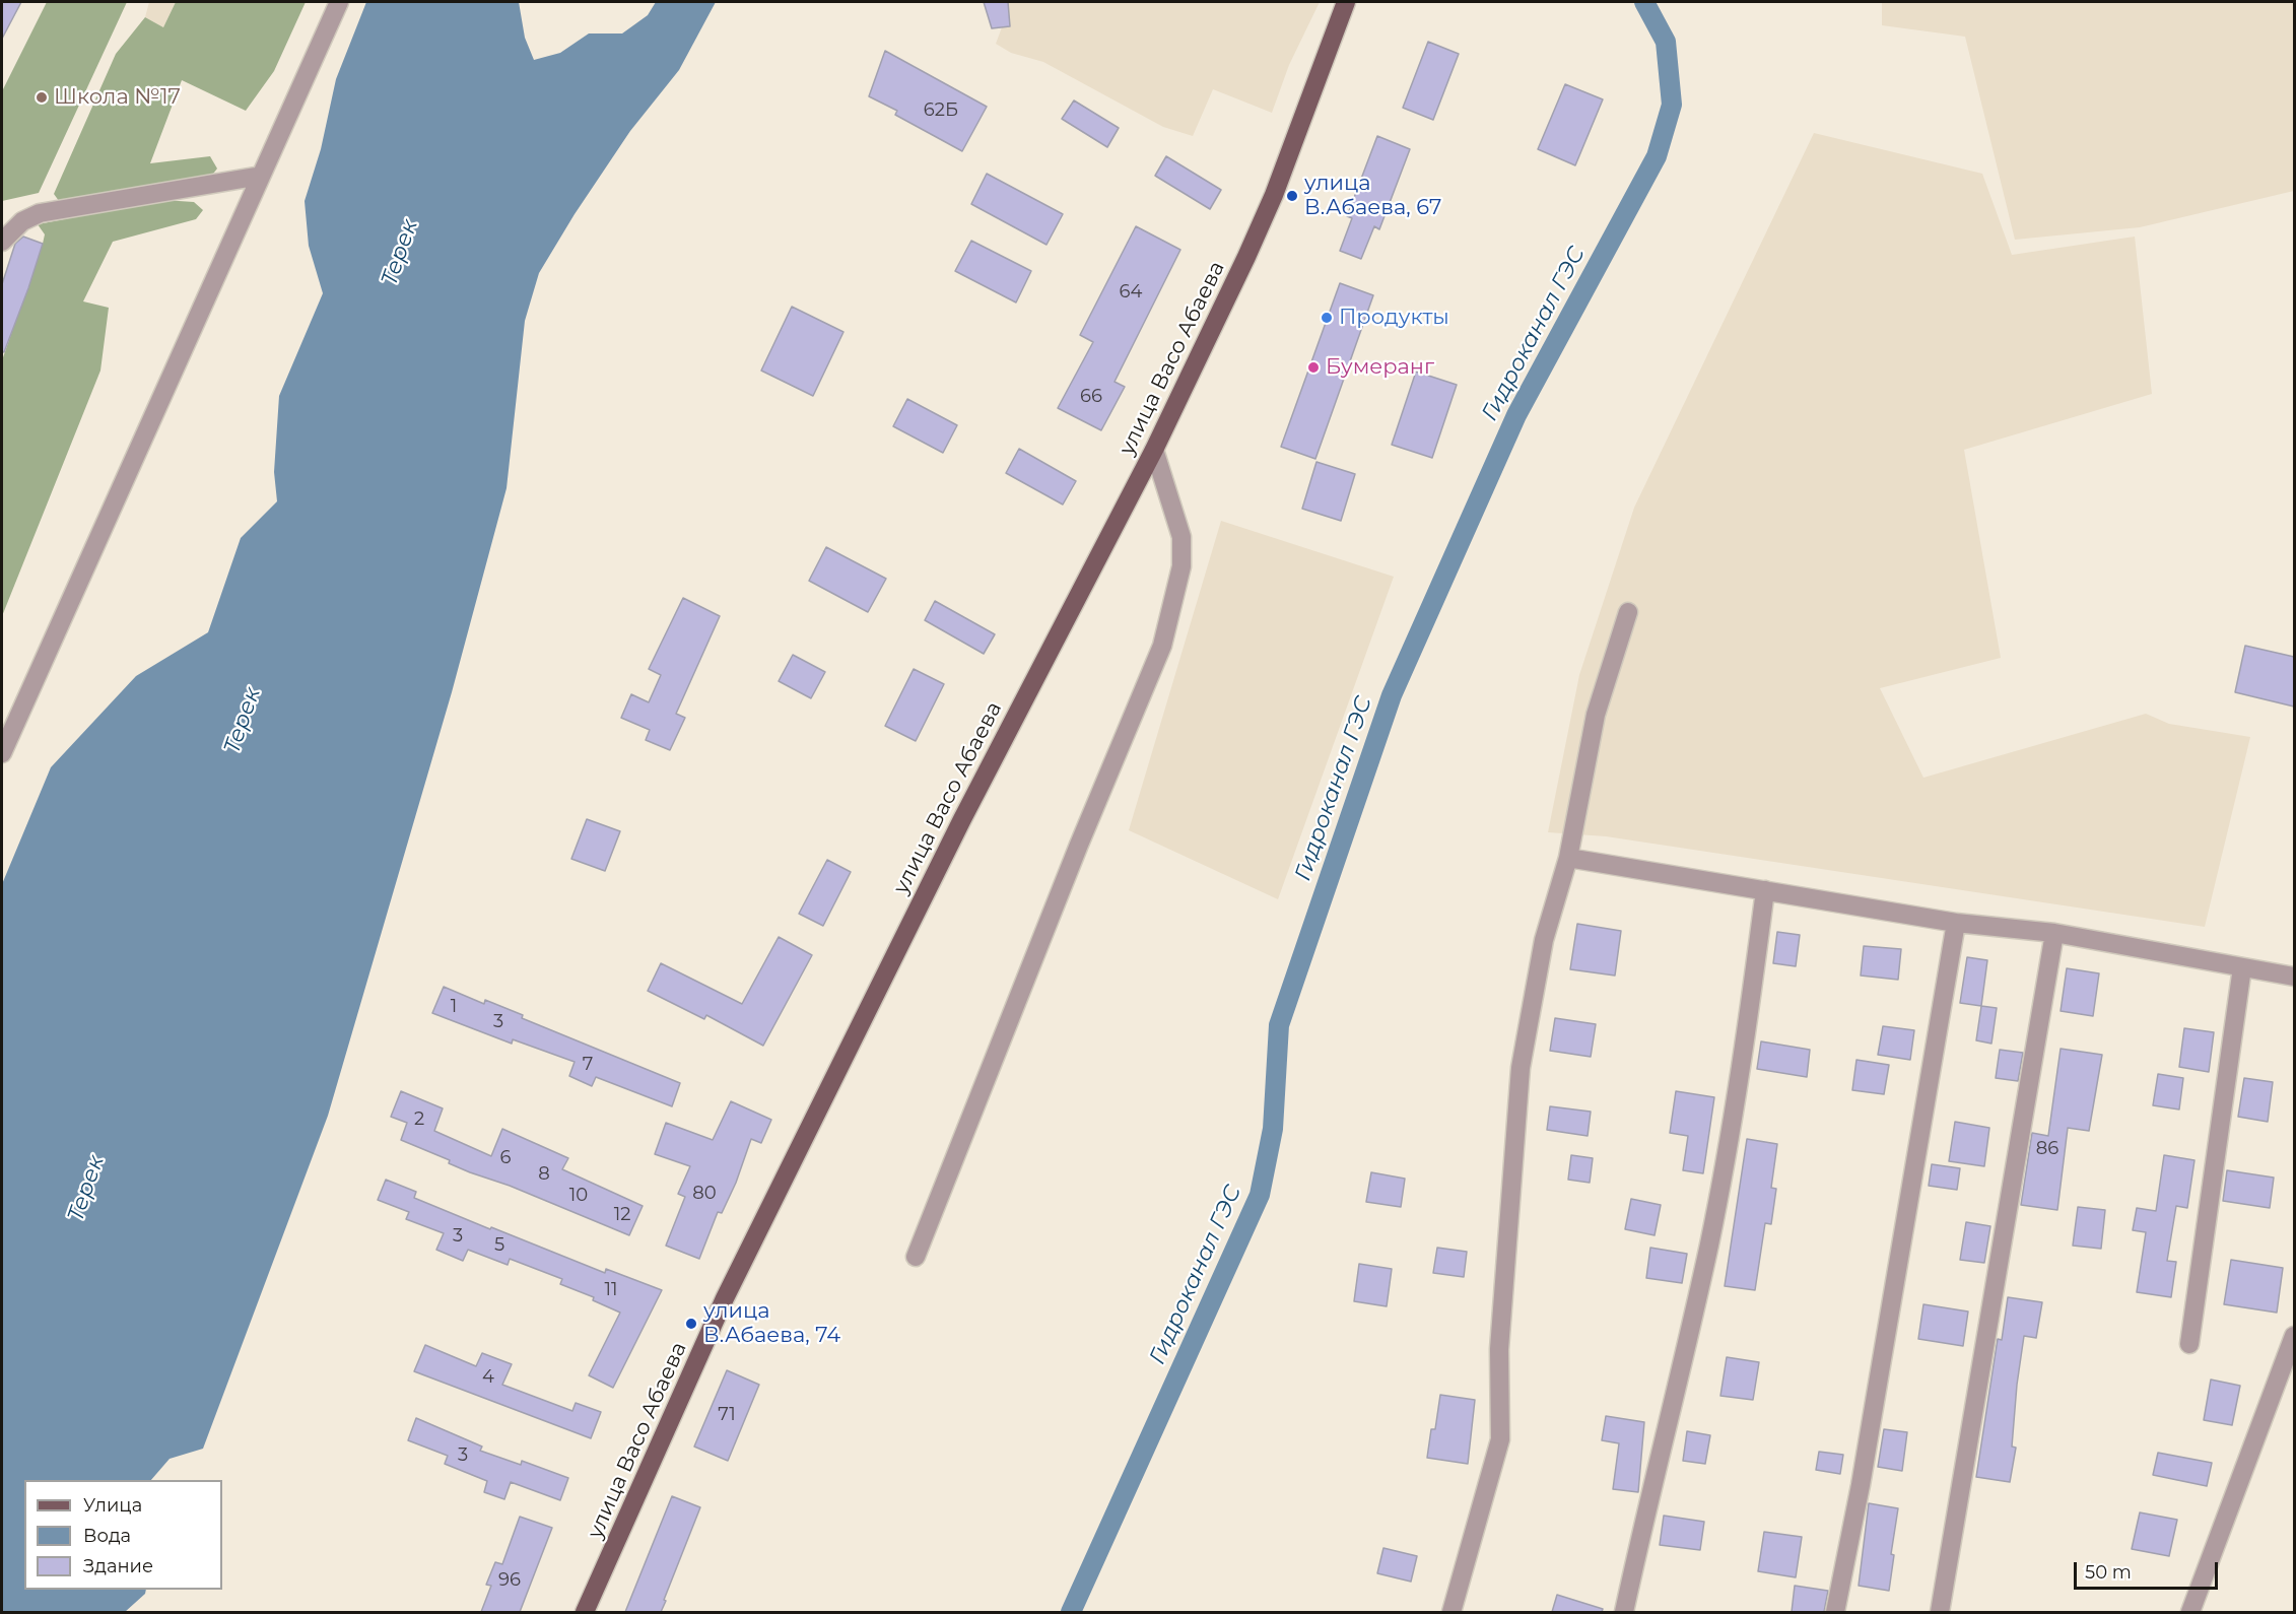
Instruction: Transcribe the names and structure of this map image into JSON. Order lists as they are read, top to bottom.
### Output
{
  "streets": {
    "main road": ["улица Васо Абаева"]
  },
  "water": ["Терек", "Гидроканал ГЭС"],
  "places": [
    "Школа №17",
    "улица В.Абаева, 67",
    "Продукты",
    "Бумеранг",
    "улица В.Абаева, 74"
  ],
  "house_numbers": [
    "62Б",
    "64",
    "66",
    "1",
    "3",
    "7",
    "2",
    "86",
    "6",
    "8",
    "80",
    "10",
    "12",
    "3",
    "5",
    "11",
    "4",
    "71",
    "3",
    "96"
  ],
  "legend": ["Улица", "Вода", "Здание"],
  "scale_bar": "50 m"
}
